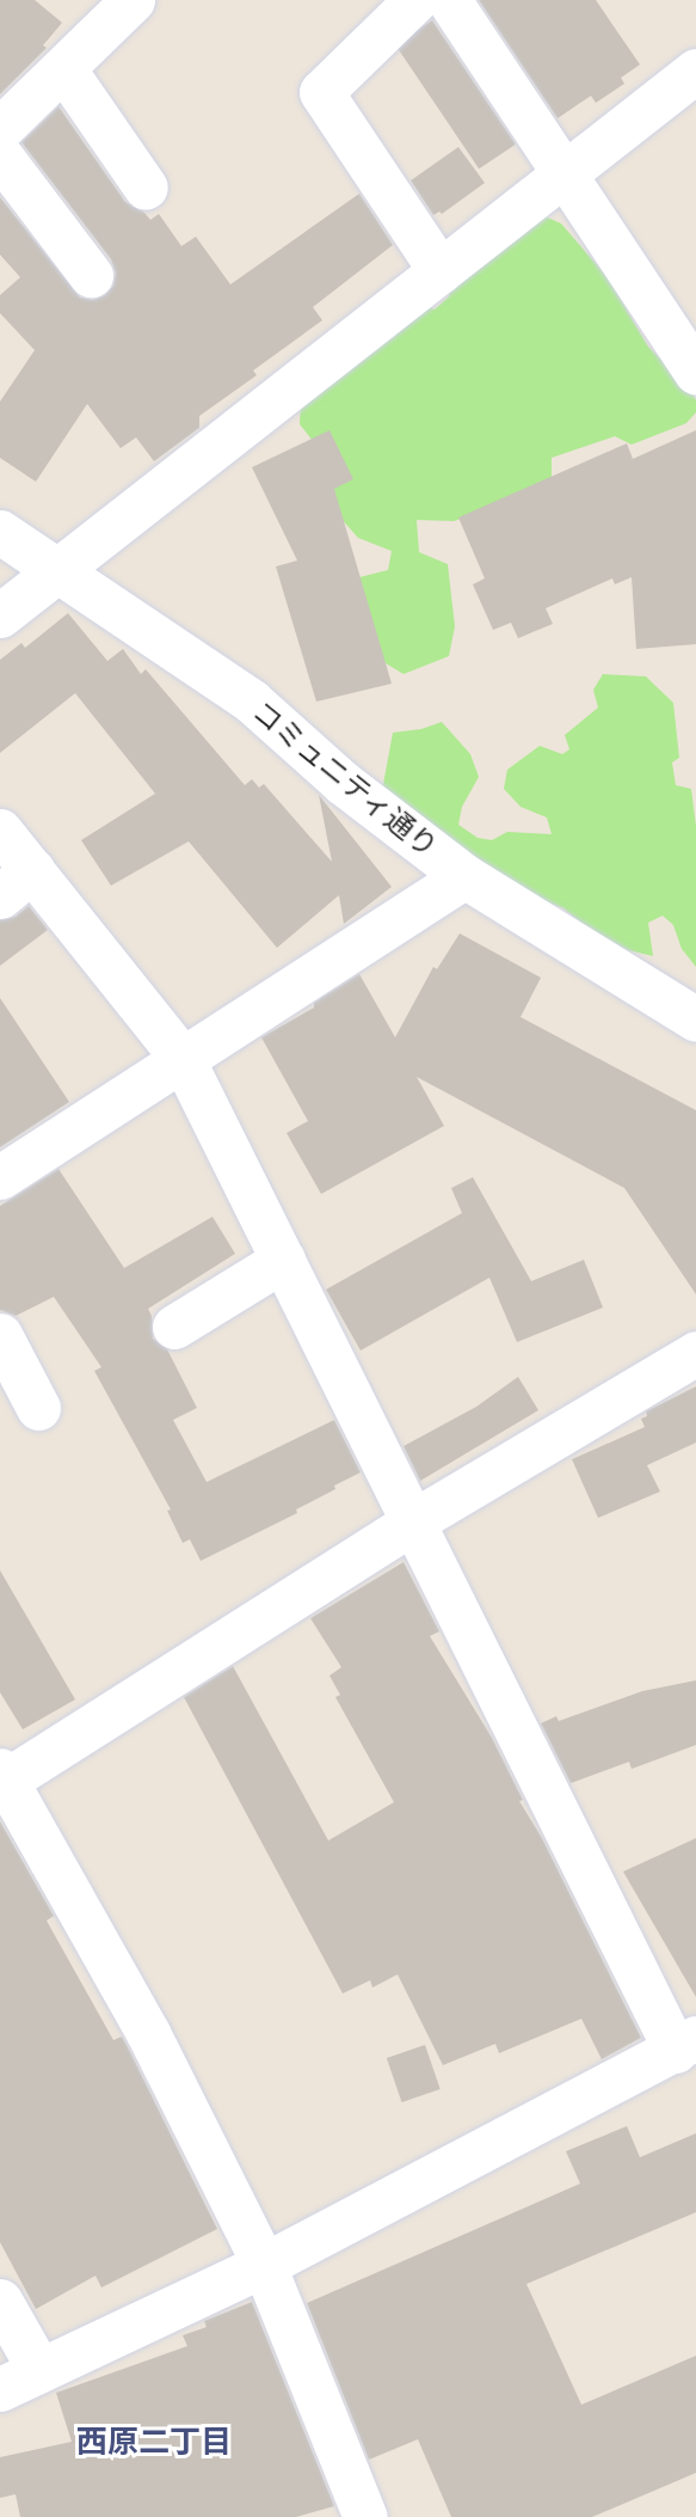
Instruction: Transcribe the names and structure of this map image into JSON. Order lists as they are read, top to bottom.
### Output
{
  "streets": {
    "street": ["コミュニティ通り"]
  },
  "districts": ["西原二丁目"]
}
